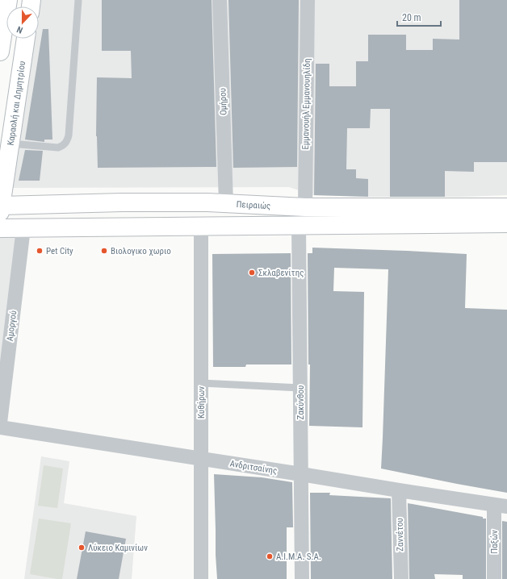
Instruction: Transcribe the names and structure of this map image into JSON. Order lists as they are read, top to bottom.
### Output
{
  "streets": {
    "main road": ["Καραολή και Δημητρίου", "Πειραιώς"],
    "street": [
      "Ομήρου",
      "Εμμανουήλ Εμμανουηλίδη",
      "Αμοργού",
      "Κυθήρων",
      "Ζακύνθου",
      "Ανδριτσαίνης",
      "Ζαννέτου",
      "Παξών"
    ]
  },
  "crossings": [
    ["Ομήρου", "Πειραιώς"],
    ["Καραολή και Δημητρίου", "Πειραιώς"],
    ["Εμμανουήλ Εμμανουηλίδη", "Πειραιώς"],
    ["Κυθήρων", "Ανδριτσαίνης"],
    ["Ζακύνθου", "Ανδριτσαίνης"],
    ["Ανδριτσαίνης", "Ζαννέτου"],
    ["Ανδριτσαίνης", "Παξών"]
  ],
  "places": [
    "Pet City",
    "Βιολογικο χωριο",
    "Σκλαβενίτης",
    "Λύκειο Καμινίων",
    "A.I.M.A. S.A."
  ],
  "scale_bar": "20 m",
  "north": "bottom"
}
